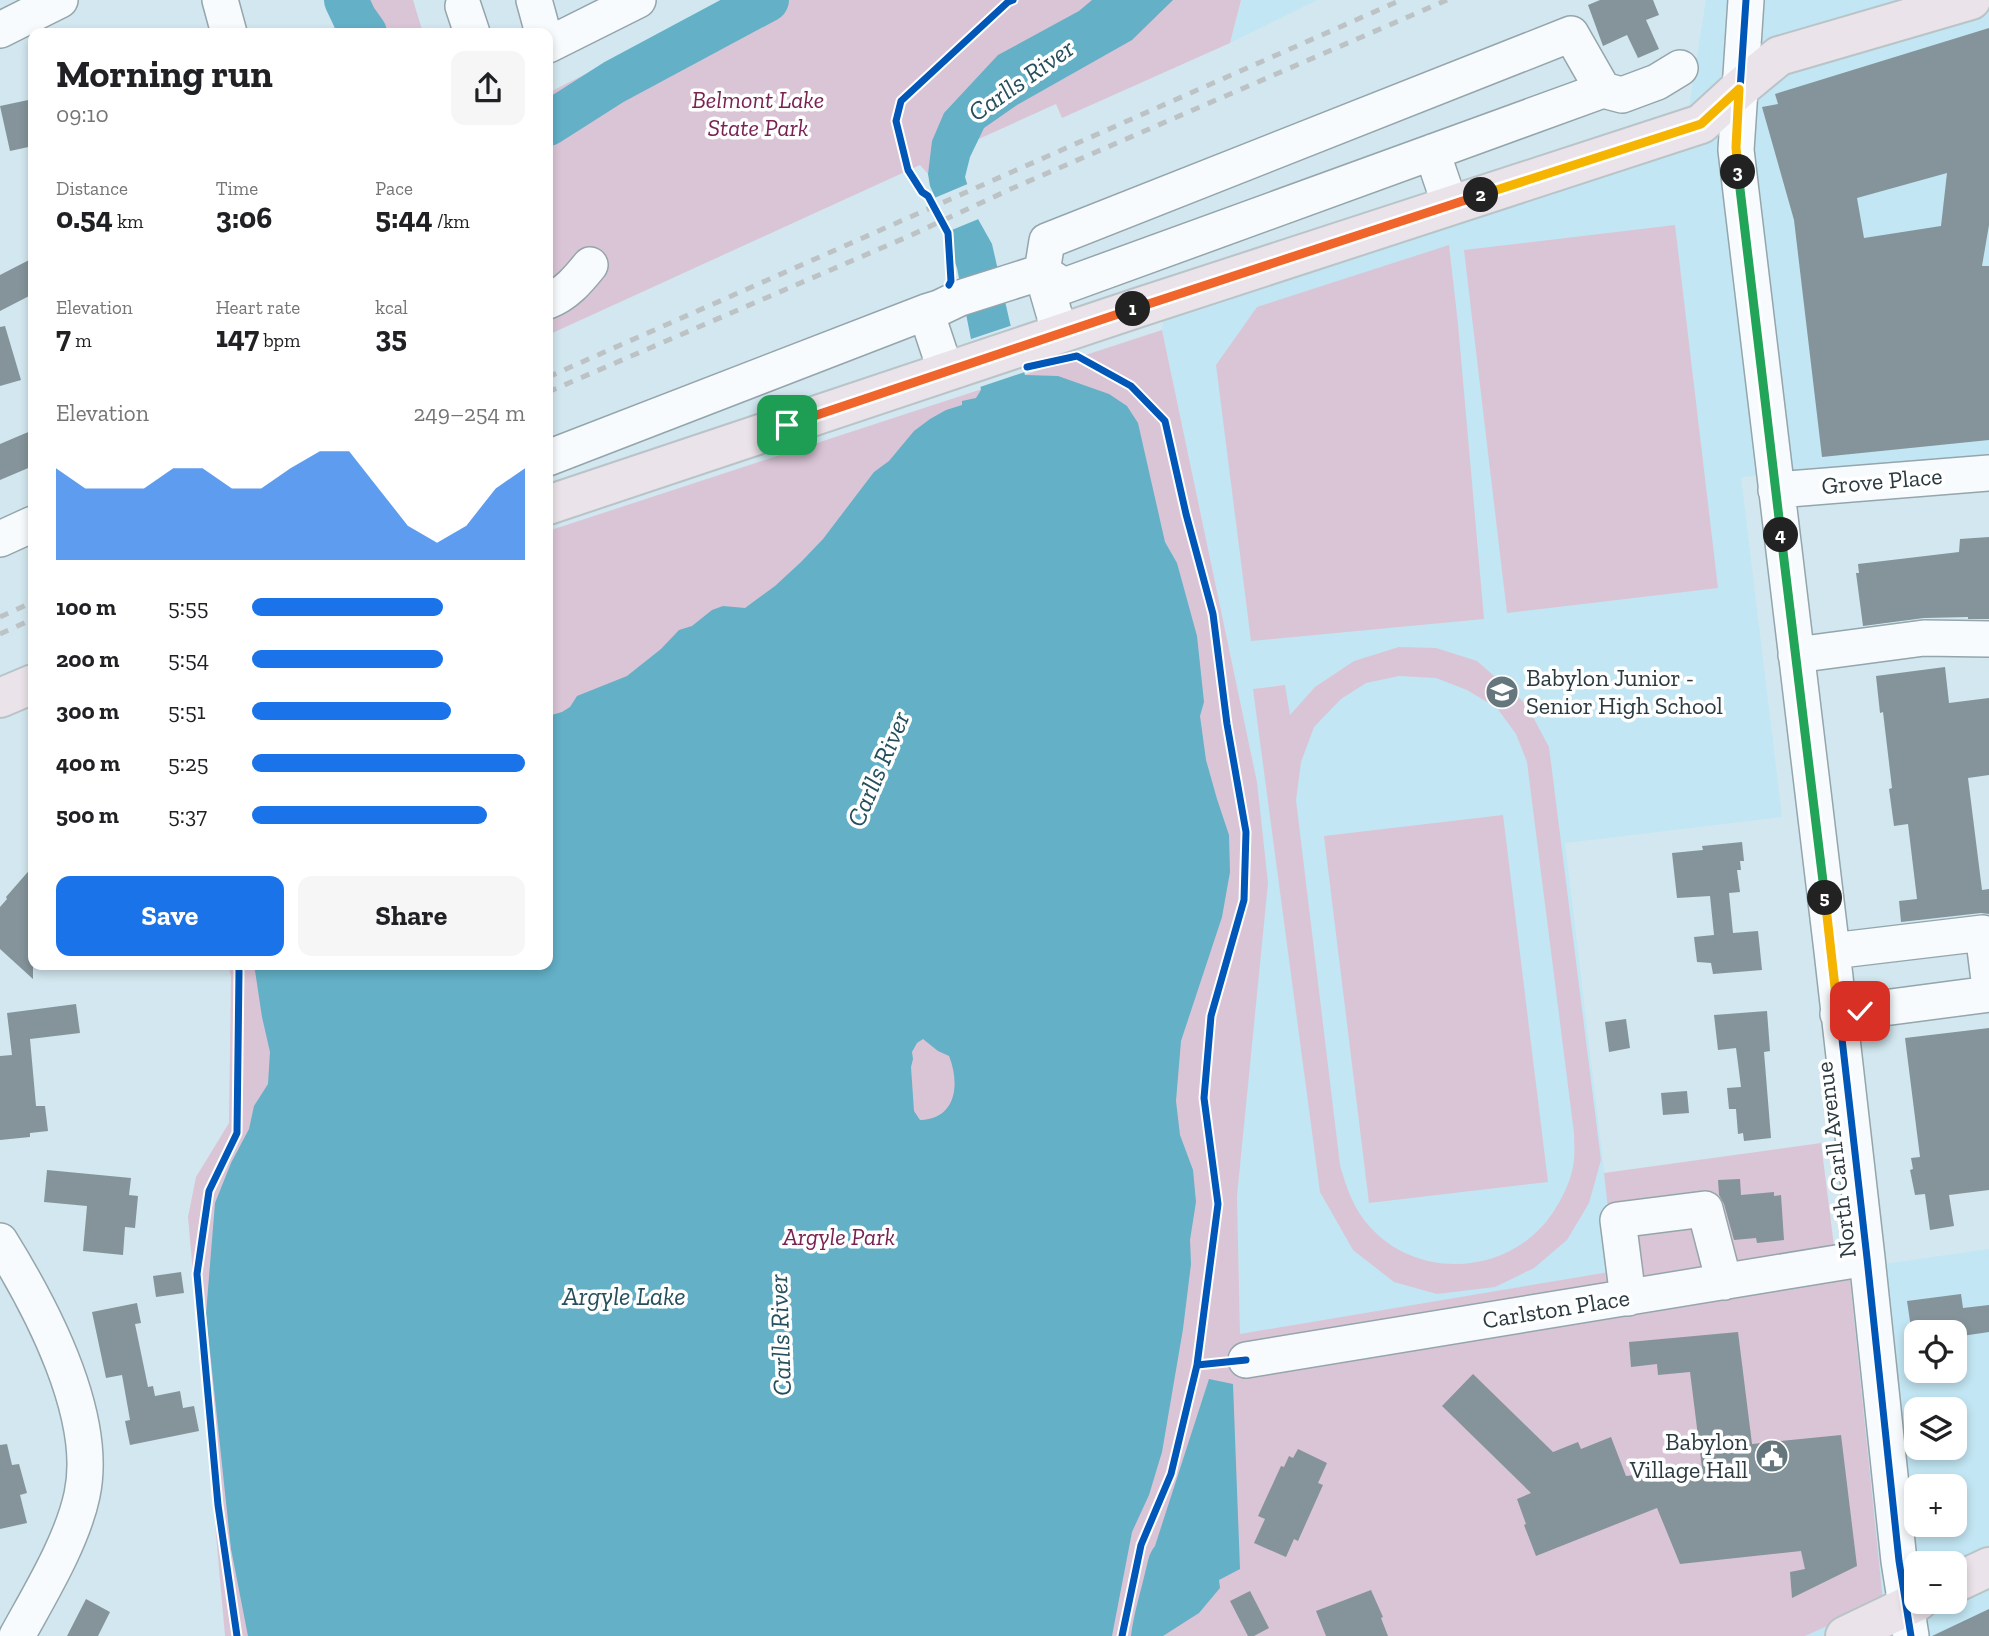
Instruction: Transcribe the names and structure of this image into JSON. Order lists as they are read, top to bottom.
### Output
{
  "streets": {
    "street": ["Grove Place", "North Carll Avenue", "Carlston Place"]
  },
  "crossings": [
    ["Grove Place", "North Carll Avenue"],
    ["North Carll Avenue", "Carlston Place"]
  ],
  "water": ["Carlls River", "Argyle Lake"],
  "parks": ["Belmont Lake State Park", "Argyle Park"],
  "places": {
    "school or university": ["Babylon Junior - Senior High School"],
    "public building": ["Babylon Village Hall"]
  },
  "page": {
    "heading": ["Morning run", "09:10"],
    "stats": [
      ["Distance", "0.54 km"],
      ["Time", "3:06"],
      ["Pace", "5:44 /km"],
      ["Elevation", "7 m"],
      ["Heart rate", "147 bpm"],
      ["kcal", "35"]
    ],
    "pins": [
      "3",
      "2",
      "1",
      "4",
      "5"
    ],
    "chart": ["Elevation", "249–254 m"],
    "list": [
      {
        "name": "100 m",
        "note": "5:55"
      },
      {
        "name": "200 m",
        "note": "5:54"
      },
      {
        "name": "300 m",
        "note": "5:51"
      },
      {
        "name": "400 m",
        "note": "5:25"
      },
      {
        "name": "500 m",
        "note": "5:37"
      }
    ],
    "buttons": ["Save", "Share"],
    "map_buttons": ["+", "−"]
  }
}
